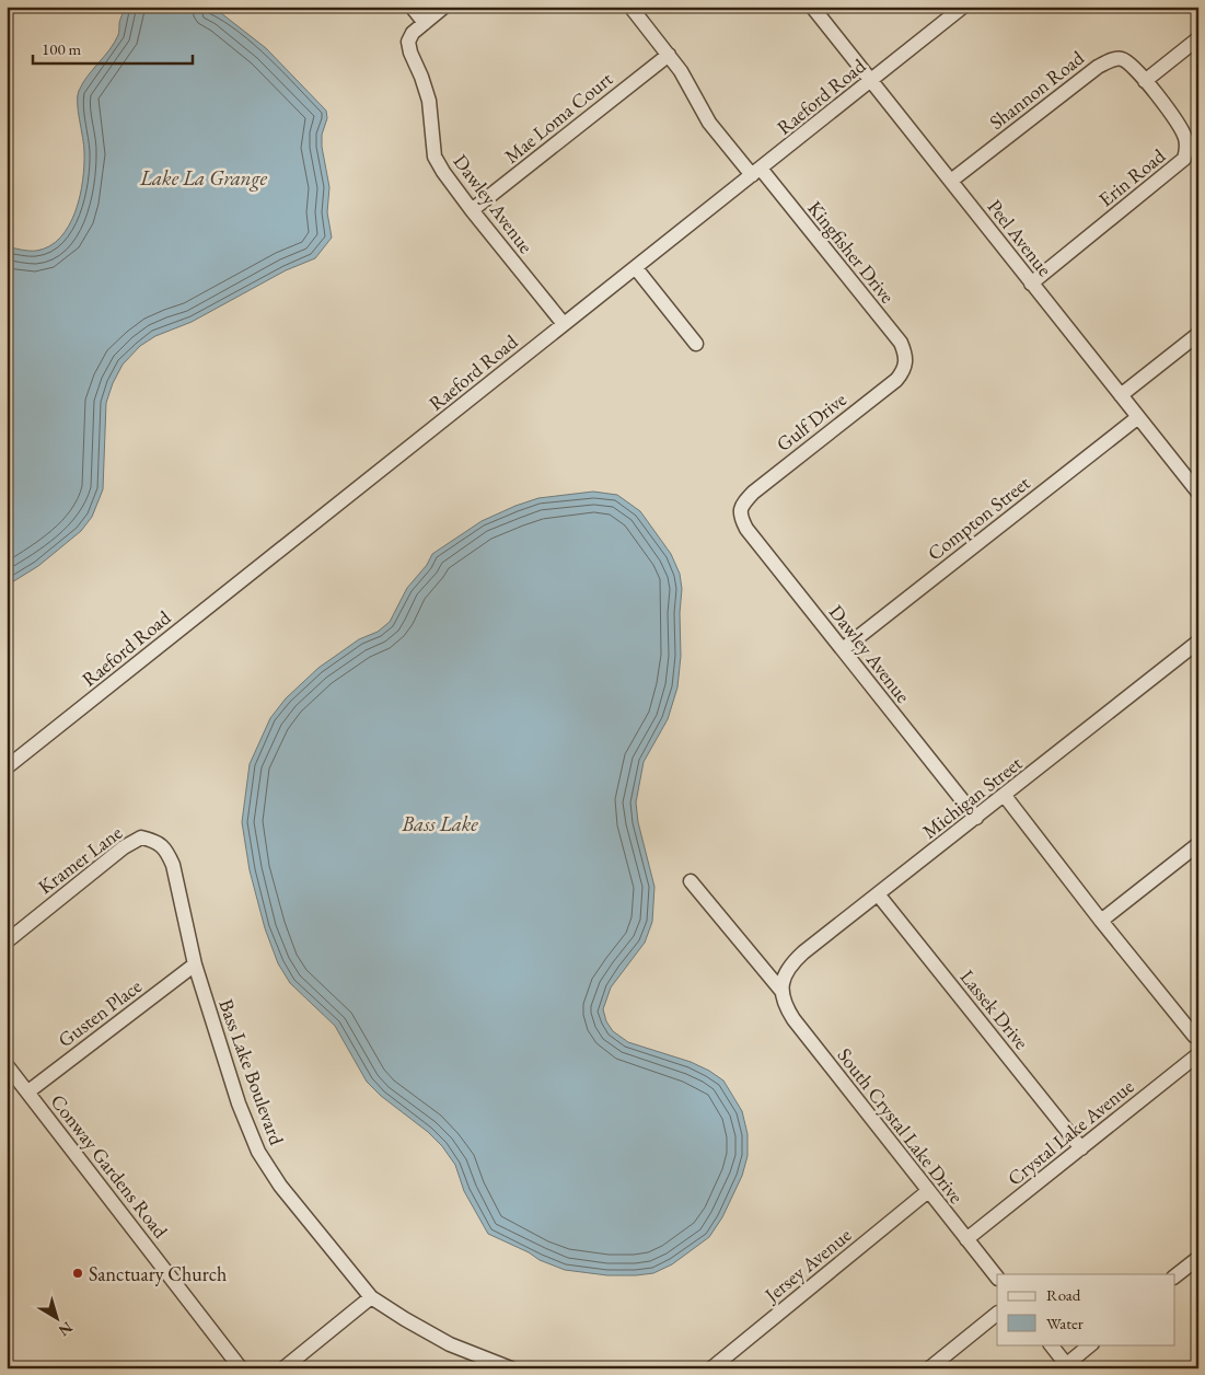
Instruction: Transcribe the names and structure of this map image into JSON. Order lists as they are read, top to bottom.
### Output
{
  "streets": {
    "street": [
      "Shannon Road",
      "Raeford Road",
      "Mae Loma Court",
      "Erin Road",
      "Dawley Avenue",
      "Peel Avenue",
      "Kingfisher Drive",
      "Gulf Drive",
      "Compton Street",
      "Michigan Street",
      "Kramer Lane",
      "Lassek Drive",
      "Gusten Place",
      "Bass Lake Boulevard",
      "South Crystal Lake Drive",
      "Crystal Lake Avenue",
      "Conway Gardens Road",
      "Jersey Avenue"
    ]
  },
  "crossings": [
    ["Shannon Road", "Erin Road"],
    ["Shannon Road", "Peel Avenue"],
    ["Raeford Road", "Dawley Avenue"],
    ["Raeford Road", "Peel Avenue"],
    ["Raeford Road", "Kingfisher Drive"],
    ["Mae Loma Court", "Dawley Avenue"],
    ["Mae Loma Court", "Kingfisher Drive"],
    ["Erin Road", "Peel Avenue"],
    ["Dawley Avenue", "Gulf Drive"],
    ["Dawley Avenue", "Compton Street"],
    ["Dawley Avenue", "Michigan Street"],
    ["Peel Avenue", "Compton Street"],
    ["Kingfisher Drive", "Gulf Drive"],
    ["Michigan Street", "Lassek Drive"],
    ["Michigan Street", "South Crystal Lake Drive"],
    ["Kramer Lane", "Bass Lake Boulevard"],
    ["Lassek Drive", "Crystal Lake Avenue"],
    ["Gusten Place", "Bass Lake Boulevard"],
    ["Gusten Place", "Conway Gardens Road"],
    ["South Crystal Lake Drive", "Crystal Lake Avenue"],
    ["South Crystal Lake Drive", "Jersey Avenue"]
  ],
  "water": ["Lake La Grange", "Bass Lake"],
  "places": ["Sanctuary Church"],
  "legend": ["Road", "Water"],
  "scale_bar": "100 m",
  "north": "bottom right"
}
